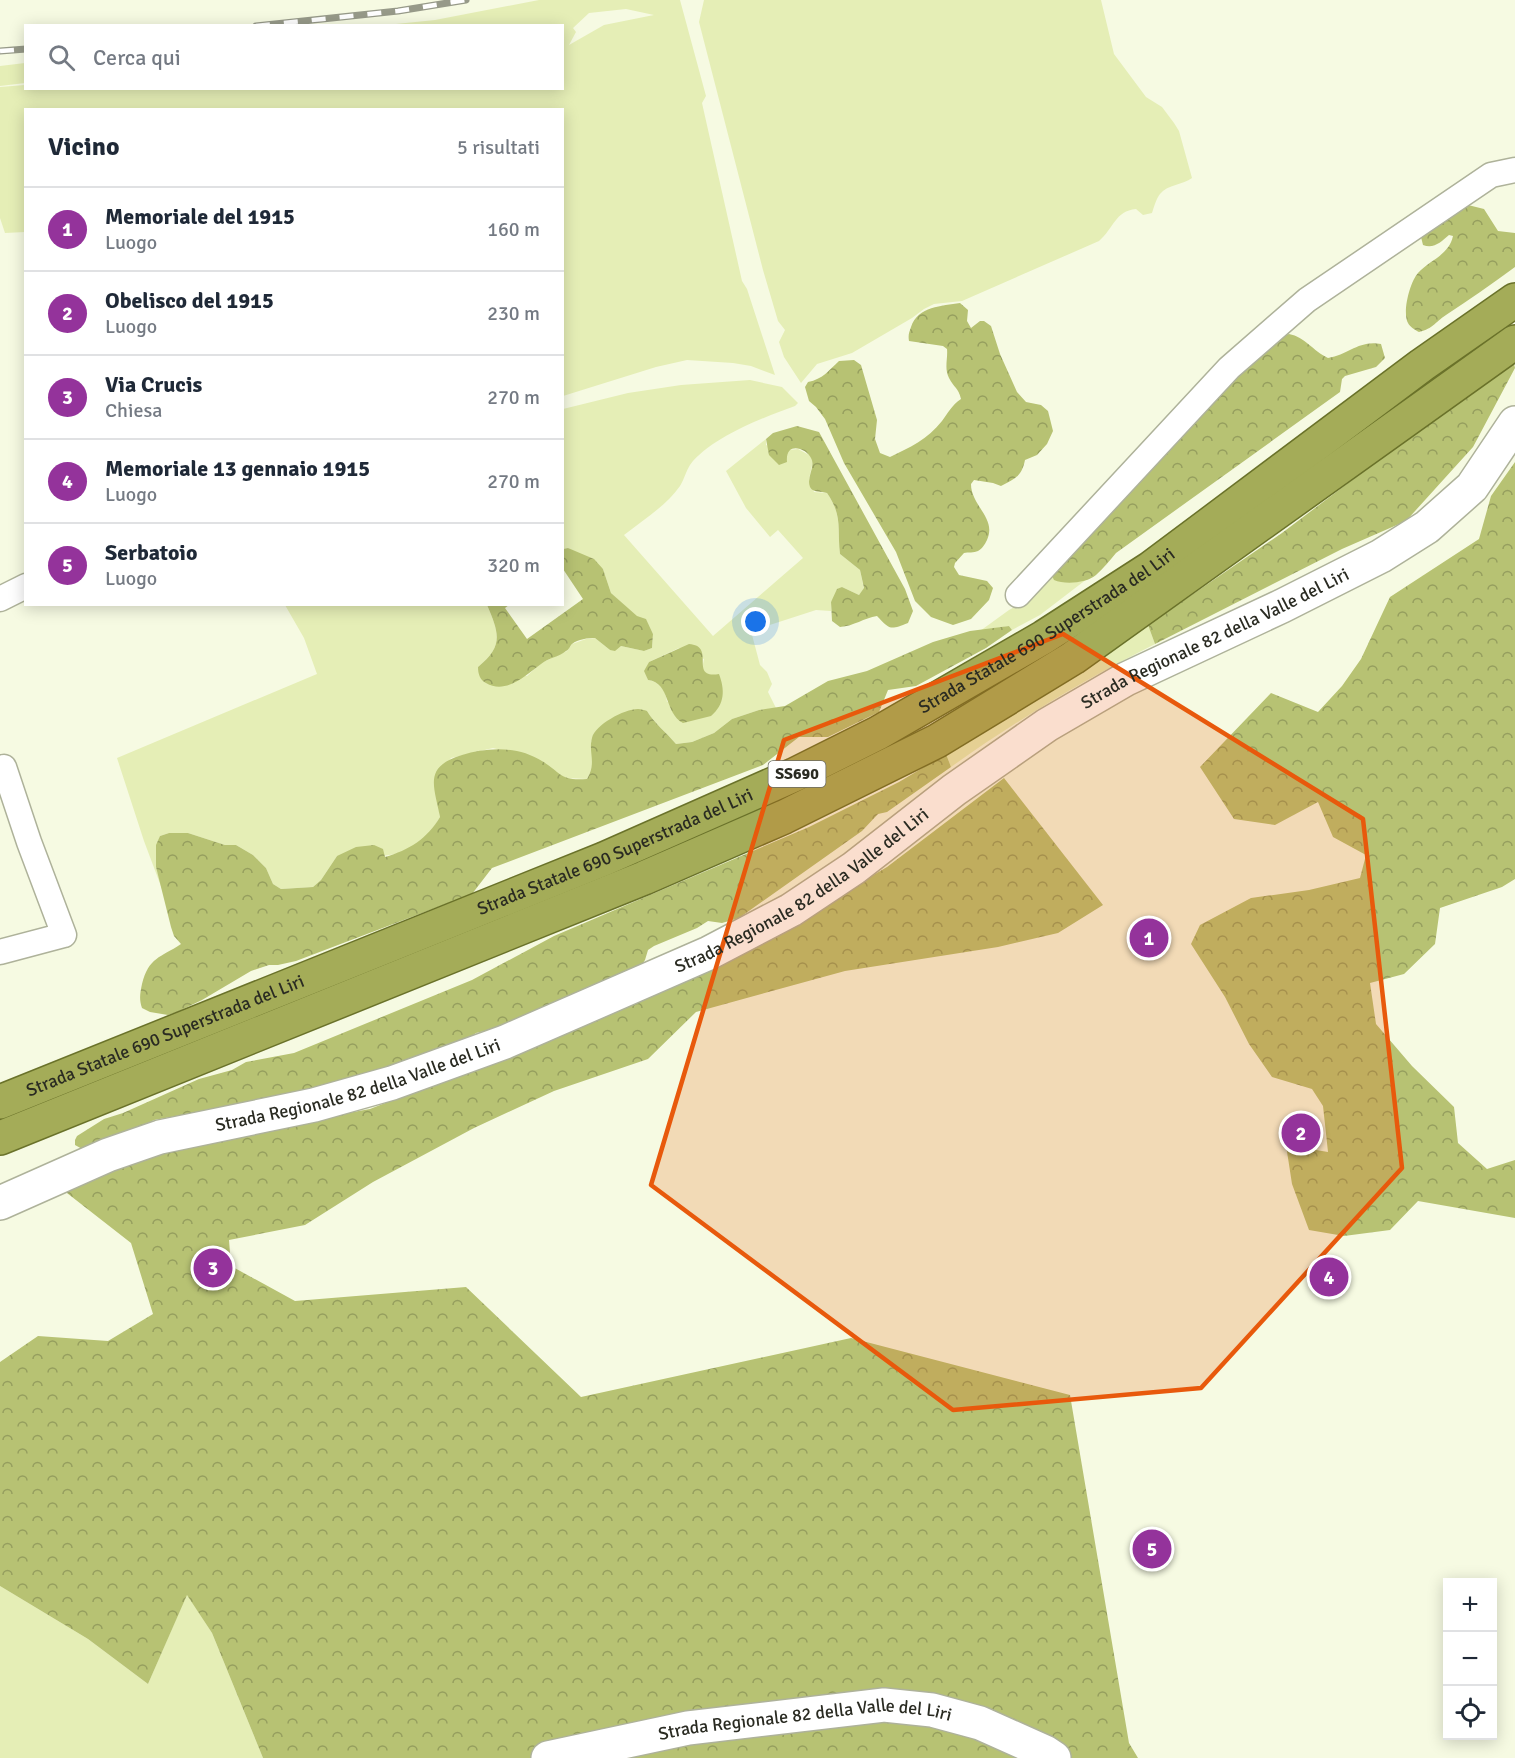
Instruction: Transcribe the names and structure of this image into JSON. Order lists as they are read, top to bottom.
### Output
{
  "streets": {
    "highway": ["Strada Statale 690 Superstrada del Liri", "SS690"],
    "main road": ["Strada Regionale 82 della Valle del Liri"]
  },
  "page": {
    "search": "Cerca qui",
    "heading": ["Vicino", "5 risultati"],
    "list": [
      {
        "mark": "1",
        "name": "Memoriale del 1915",
        "note": "Luogo",
        "value": "160 m"
      },
      {
        "mark": "2",
        "name": "Obelisco del 1915",
        "note": "Luogo",
        "value": "230 m"
      },
      {
        "mark": "3",
        "name": "Via Crucis",
        "note": "Chiesa",
        "value": "270 m"
      },
      {
        "mark": "4",
        "name": "Memoriale 13 gennaio 1915",
        "note": "Luogo",
        "value": "270 m"
      },
      {
        "mark": "5",
        "name": "Serbatoio",
        "note": "Luogo",
        "value": "320 m"
      }
    ],
    "pins": [
      "1",
      "2",
      "3",
      "4",
      "5"
    ],
    "map_buttons": ["+", "−"]
  }
}
